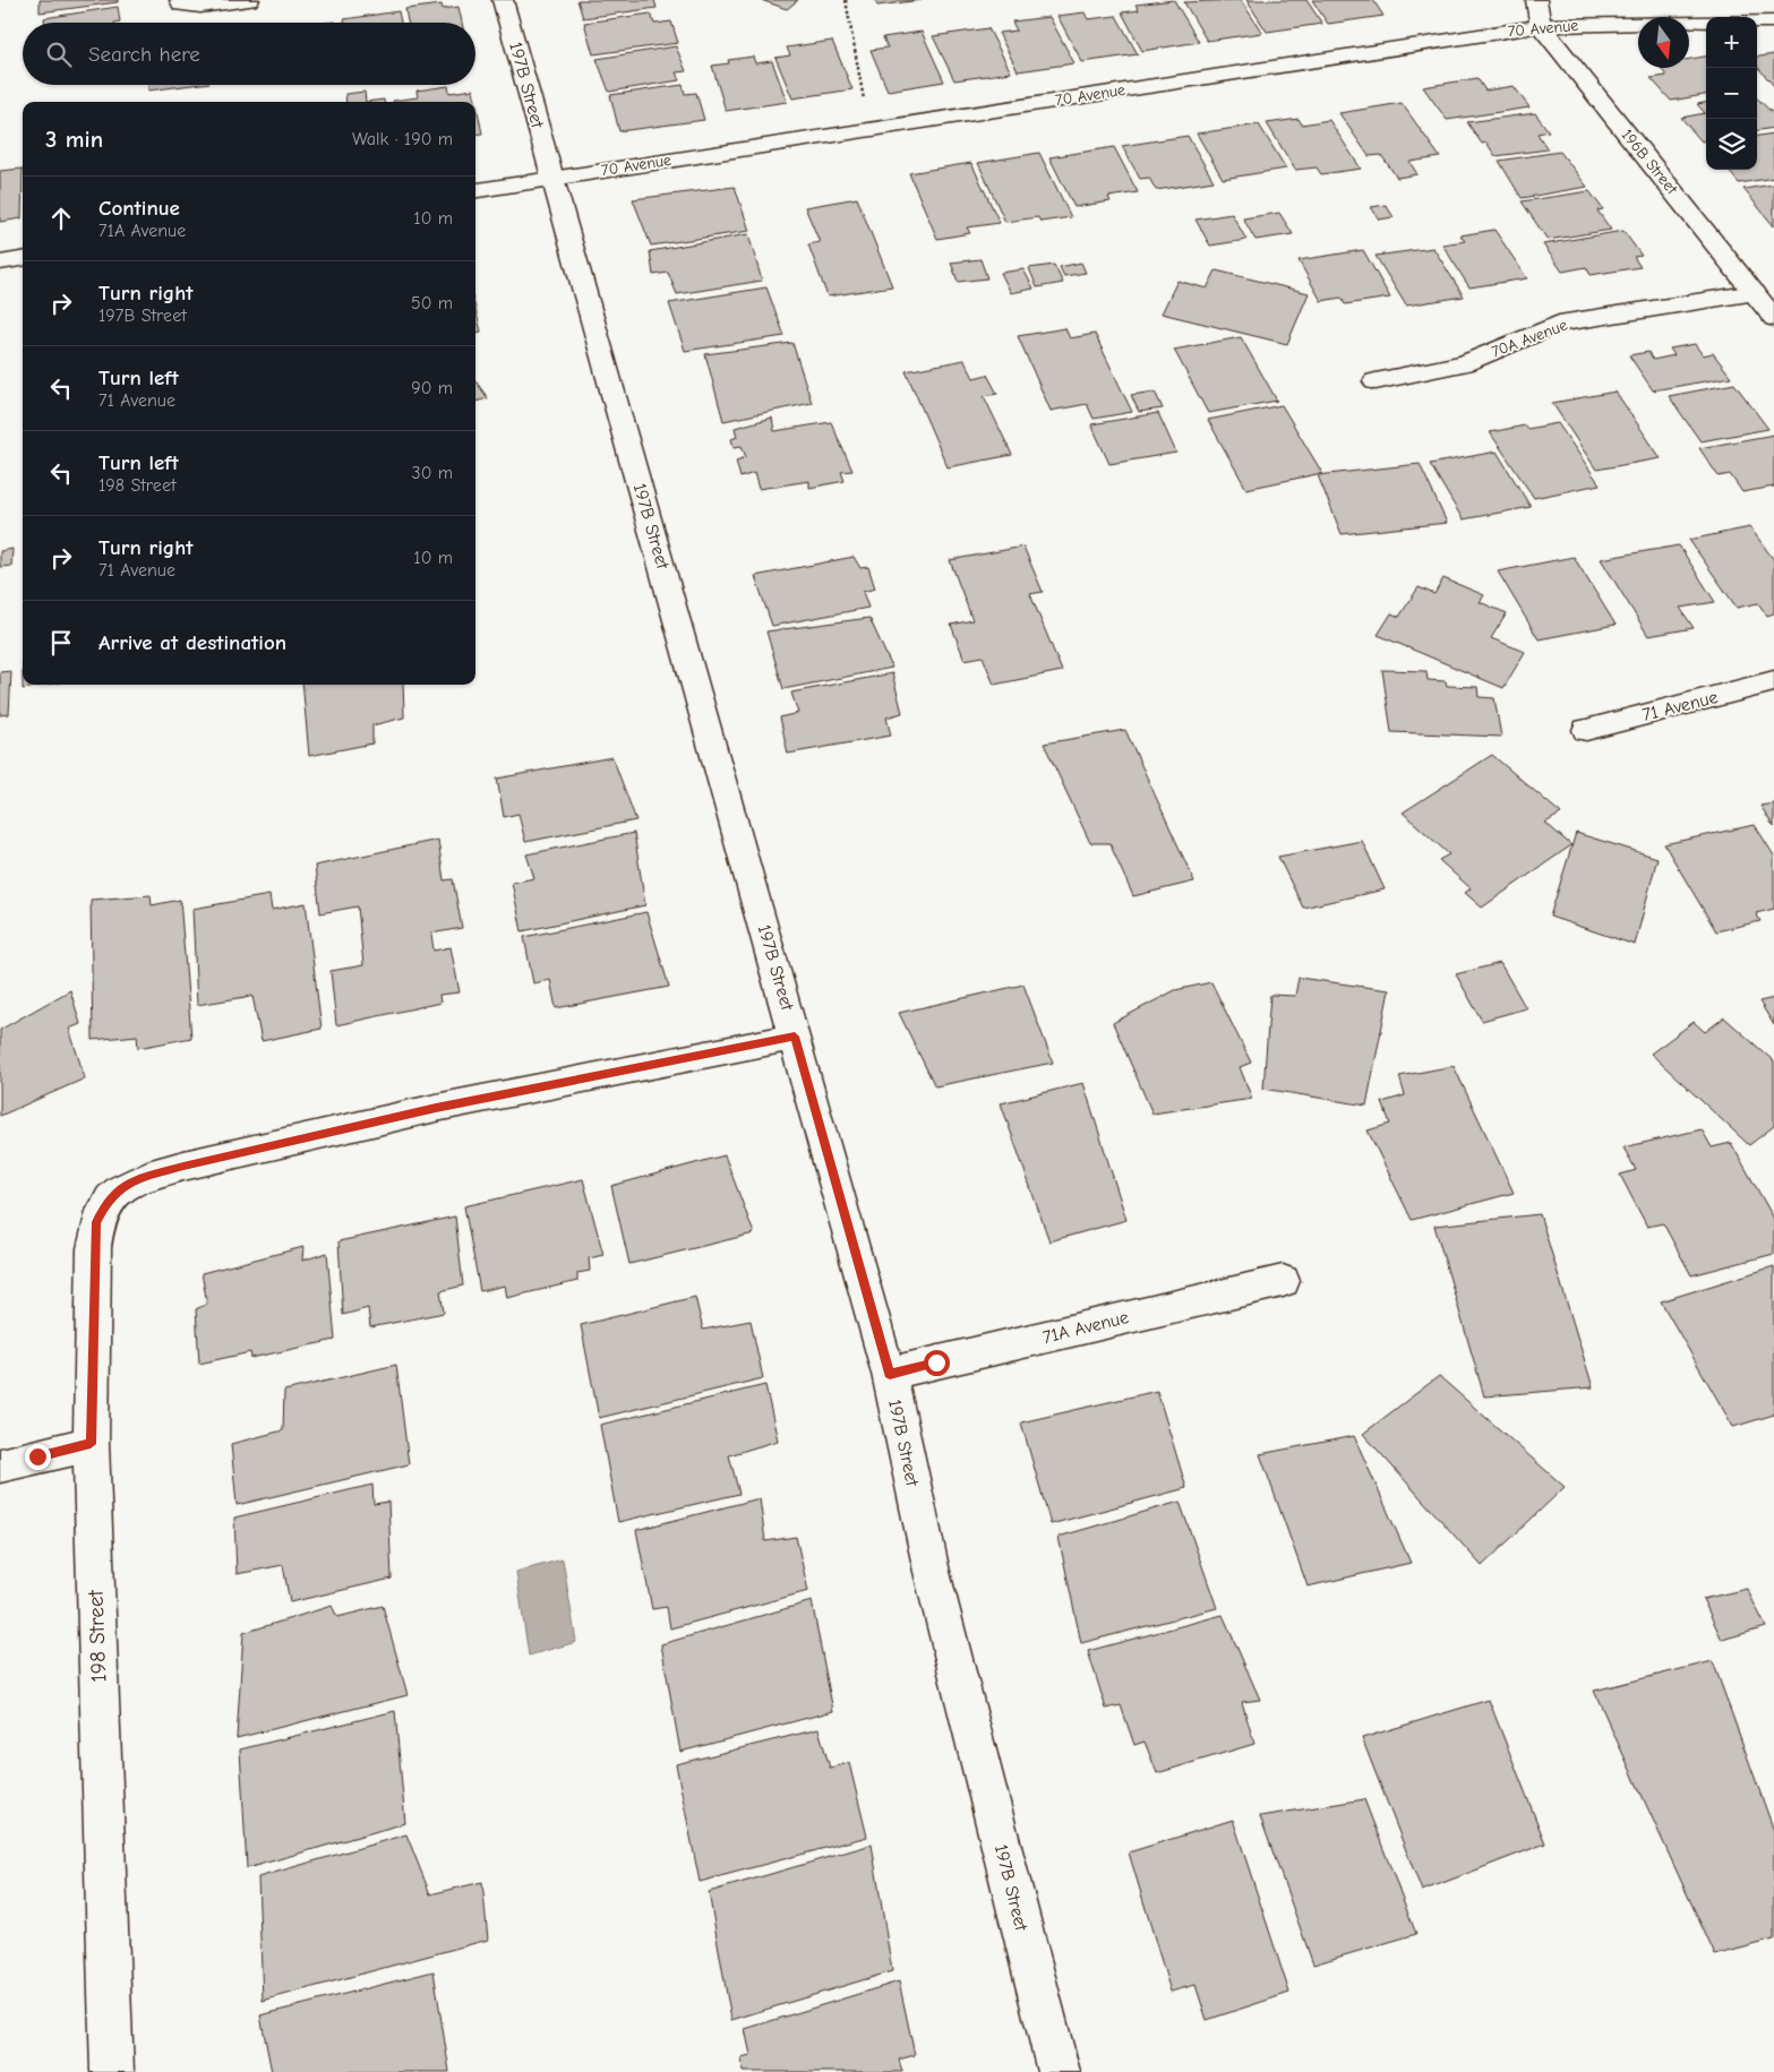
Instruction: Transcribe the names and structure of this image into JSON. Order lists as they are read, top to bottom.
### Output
{
  "streets": {
    "street": [
      "70 Avenue",
      "197B Street",
      "196B Street",
      "70A Avenue",
      "71 Avenue",
      "71A Avenue",
      "198 Street"
    ]
  },
  "crossings": [
    ["70 Avenue", "197B Street"],
    ["70 Avenue", "196B Street"],
    ["197B Street", "71A Avenue"],
    ["197B Street", "198 Street"],
    ["196B Street", "70A Avenue"]
  ],
  "north": "bottom",
  "page": {
    "map_buttons": ["+", "−"],
    "search": "Search here",
    "heading": ["3 min", "Walk · 190 m"],
    "list": [
      ["Continue", "71A Avenue", "10 m"],
      ["Turn right", "197B Street", "50 m"],
      ["Turn left", "71 Avenue", "90 m"],
      ["Turn left", "198 Street", "30 m"],
      ["Turn right", "71 Avenue", "10 m"],
      "Arrive at destination"
    ]
  }
}
